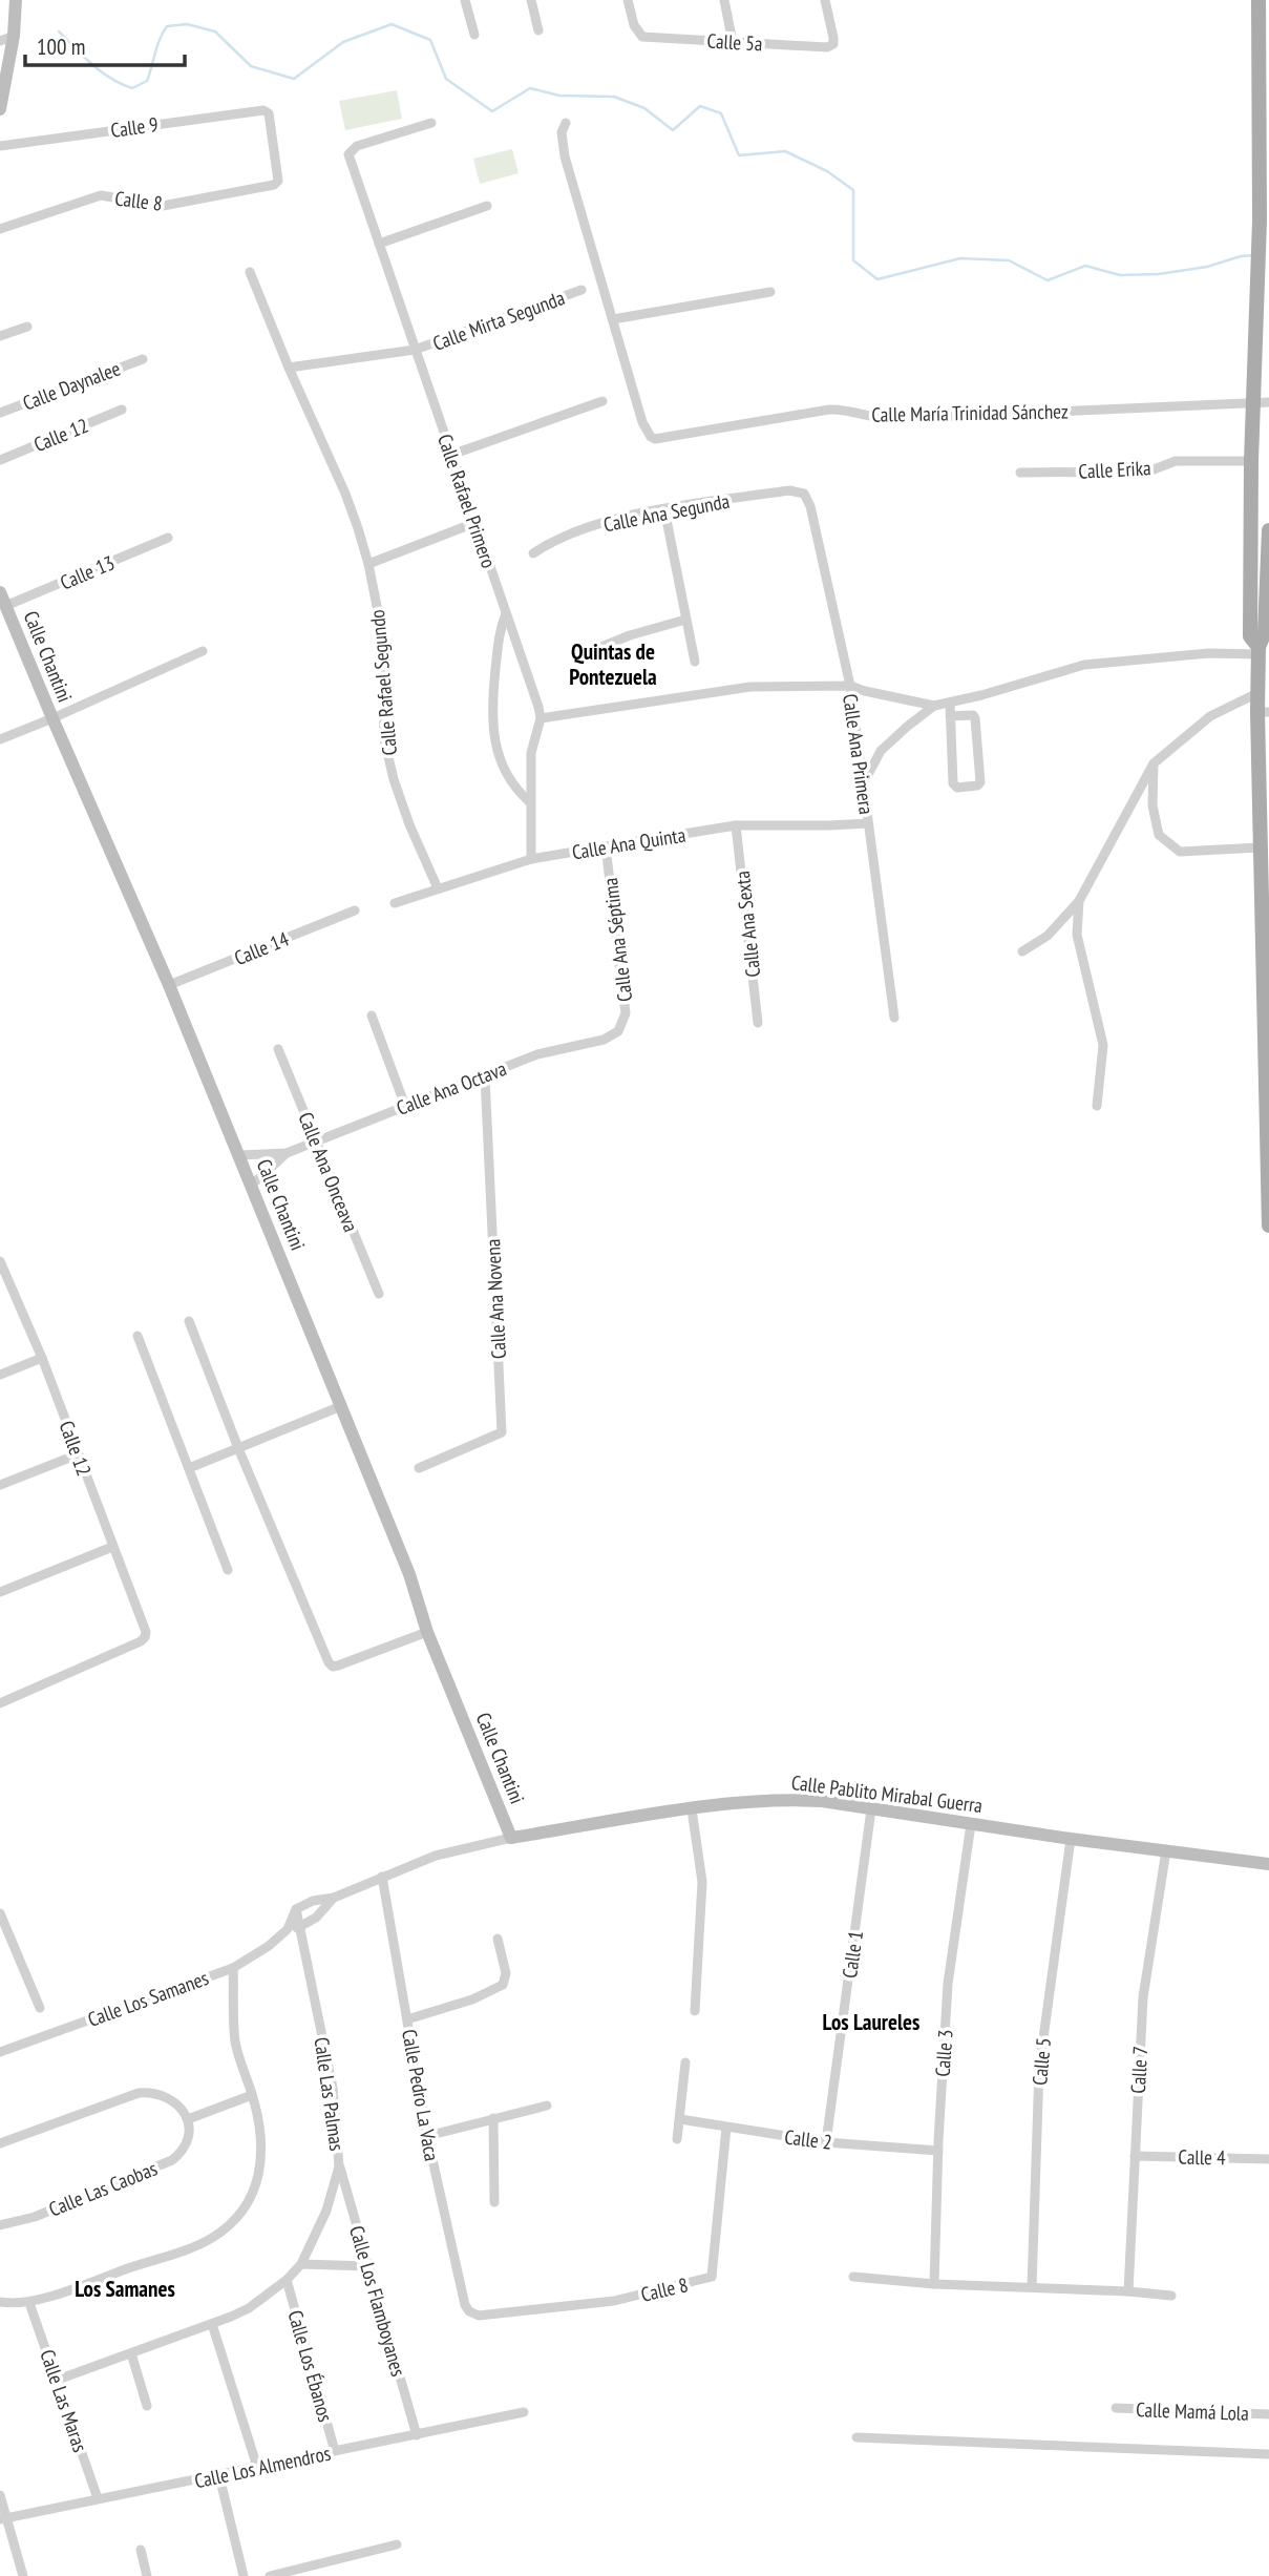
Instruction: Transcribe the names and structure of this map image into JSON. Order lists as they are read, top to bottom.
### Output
{
  "streets": {
    "street": [
      "Calle 5a",
      "Calle 9",
      "Calle 8",
      "Calle Mirta Segunda",
      "Calle Daynalee",
      "Calle María Trinidad Sánchez",
      "Calle 12",
      "Calle Erika",
      "Calle Rafael Primero",
      "Calle Ana Segunda",
      "Calle 13",
      "Calle Chantini",
      "Calle Rafael Segundo",
      "Calle Ana Primera",
      "Calle Ana Quinta",
      "Calle Ana Sexta",
      "Calle Ana Séptima",
      "Calle 14",
      "Calle Ana Octava",
      "Calle Ana Onceava",
      "Calle Ana Novena",
      "Calle Pablito Mirabal Guerra",
      "Calle 1",
      "Calle Los Samanes",
      "Calle 3",
      "Calle 5",
      "Calle 7",
      "Calle Las Palmas",
      "Calle Pedro La Vaca",
      "Calle 2",
      "Calle 4",
      "Calle Las Caobas",
      "Calle Los Flamboyanes",
      "Calle Los Ébanos",
      "Calle Las Maras",
      "Calle Mamá Lola",
      "Calle Los Almendros"
    ]
  },
  "crossings": [
    ["Calle 9", "Calle 8"],
    ["Calle 8", "Calle Pedro La Vaca"],
    ["Calle 8", "Calle 2"],
    ["Calle Mirta Segunda", "Calle Rafael Primero"],
    ["Calle Mirta Segunda", "Calle Rafael Segundo"],
    ["Calle Ana Segunda", "Calle Ana Primera"],
    ["Calle 13", "Calle Chantini"],
    ["Calle Chantini", "Calle 14"],
    ["Calle Chantini", "Calle Ana Octava"],
    ["Calle Chantini", "Calle Pablito Mirabal Guerra"],
    ["Calle Rafael Segundo", "Calle Ana Quinta"],
    ["Calle Ana Primera", "Calle Ana Quinta"],
    ["Calle Ana Quinta", "Calle Ana Sexta"],
    ["Calle Ana Quinta", "Calle Ana Séptima"],
    ["Calle Ana Séptima", "Calle Ana Octava"],
    ["Calle Ana Octava", "Calle Ana Onceava"],
    ["Calle Ana Octava", "Calle Ana Novena"],
    ["Calle Pablito Mirabal Guerra", "Calle 1"],
    ["Calle Pablito Mirabal Guerra", "Calle 3"],
    ["Calle Pablito Mirabal Guerra", "Calle 5"],
    ["Calle Pablito Mirabal Guerra", "Calle 7"],
    ["Calle Pablito Mirabal Guerra", "Calle Pedro La Vaca"],
    ["Calle 1", "Calle 2"],
    ["Calle Los Samanes", "Calle Las Palmas"],
    ["Calle 3", "Calle 2"],
    ["Calle 7", "Calle 4"],
    ["Calle Las Palmas", "Calle Los Flamboyanes"],
    ["Calle Las Palmas", "Calle Los Ébanos"],
    ["Calle Las Palmas", "Calle Las Maras"],
    ["Calle Los Flamboyanes", "Calle Los Almendros"],
    ["Calle Los Ébanos", "Calle Los Almendros"],
    ["Calle Las Maras", "Calle Los Almendros"]
  ],
  "districts": ["Quintas de Pontezuela", "Los Laureles", "Los Samanes"],
  "scale_bar": "100 m"
}
